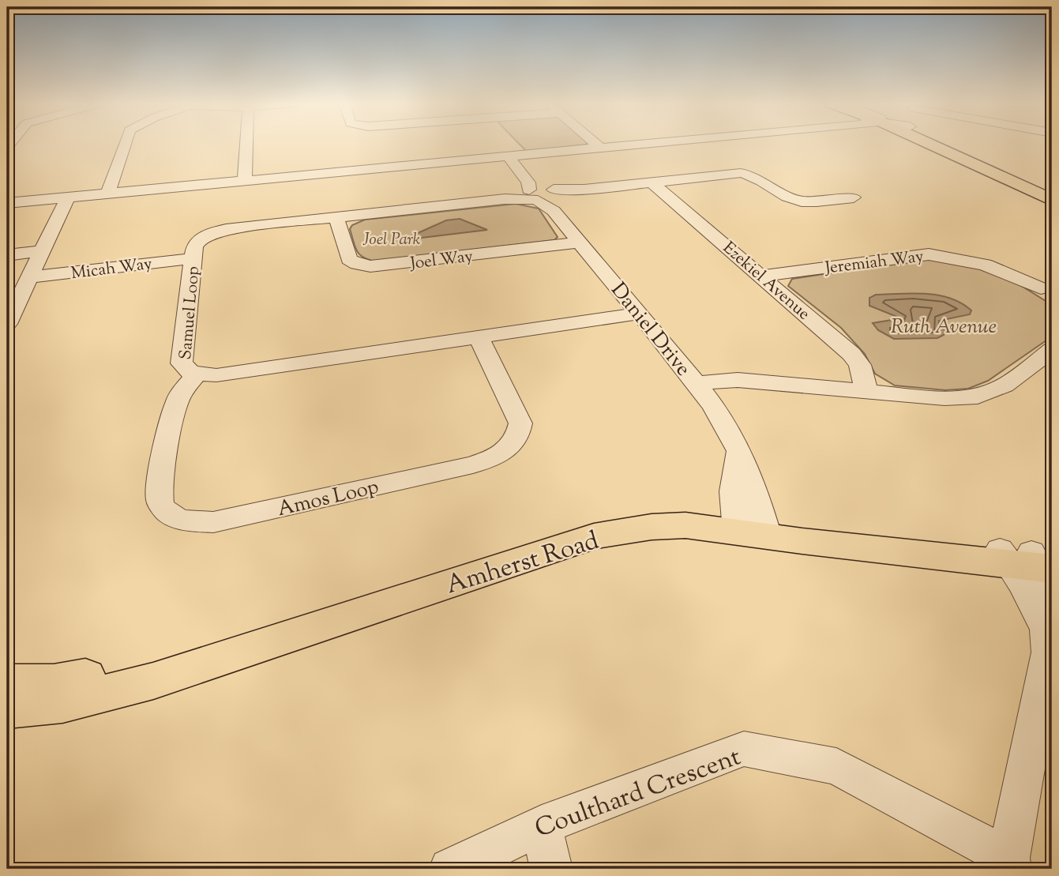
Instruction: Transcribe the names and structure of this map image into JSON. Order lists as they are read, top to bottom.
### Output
{
  "streets": {
    "main road": ["Amherst Road"],
    "street": [
      "Joel Way",
      "Jeremiah Way",
      "Micah Way",
      "Ezekiel Avenue",
      "Samuel Loop",
      "Daniel Drive",
      "Amos Loop",
      "Coulthard Crescent"
    ]
  },
  "crossings": [
    ["Joel Way", "Samuel Loop"],
    ["Joel Way", "Daniel Drive"],
    ["Jeremiah Way", "Ezekiel Avenue"],
    ["Micah Way", "Samuel Loop"],
    ["Ezekiel Avenue", "Samuel Loop"],
    ["Samuel Loop", "Daniel Drive"],
    ["Samuel Loop", "Amos Loop"],
    ["Daniel Drive", "Amherst Road"],
    ["Amherst Road", "Coulthard Crescent"]
  ],
  "parks": ["Joel Park", "Ruth Avenue"]
}
